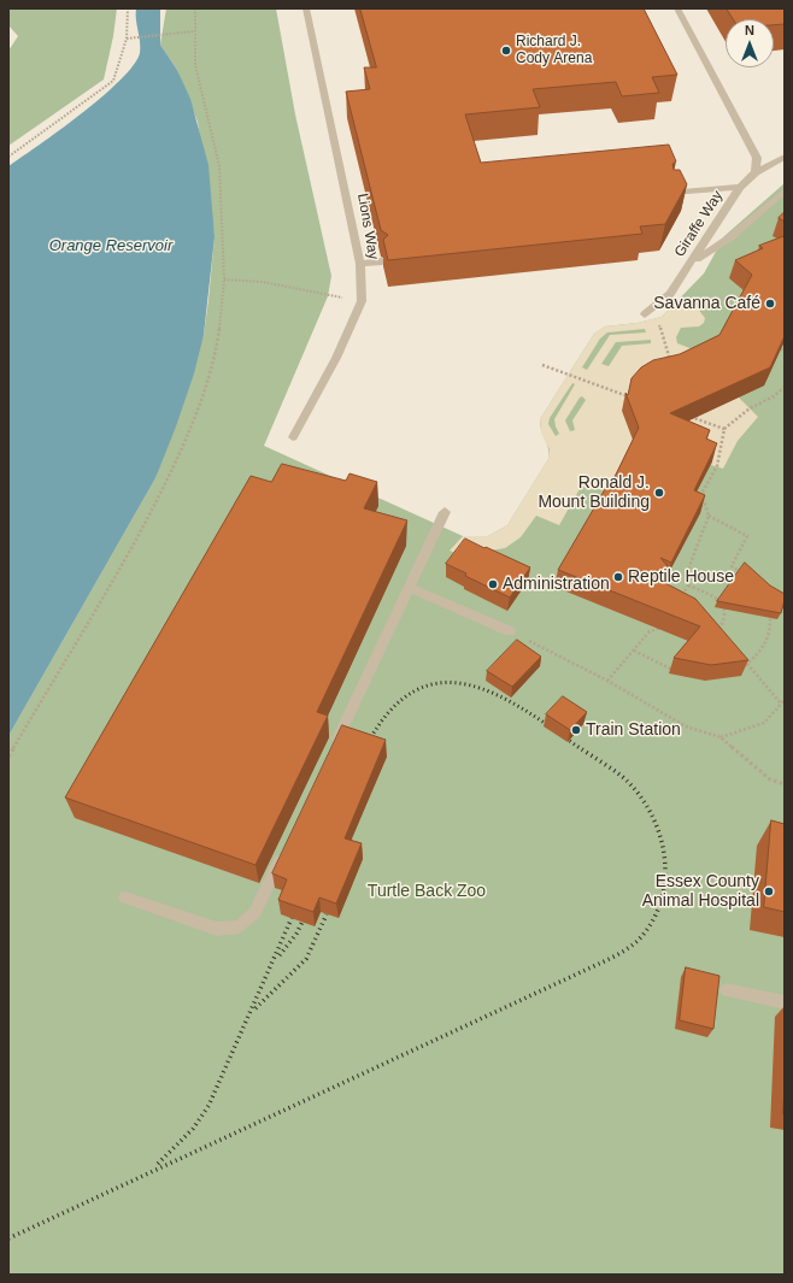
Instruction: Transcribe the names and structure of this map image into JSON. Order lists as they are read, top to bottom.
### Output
{
  "streets": {
    "street": ["Giraffe Way", "Lions Way"]
  },
  "water": ["Orange Reservoir"],
  "parks": ["Turtle Back Zoo"],
  "places": [
    "Richard J. Cody Arena",
    "Savanna Café",
    "Ronald J. Mount Building",
    "Reptile House",
    "Administration",
    "Train Station",
    "Essex County Animal Hospital"
  ],
  "north": "top"
}
